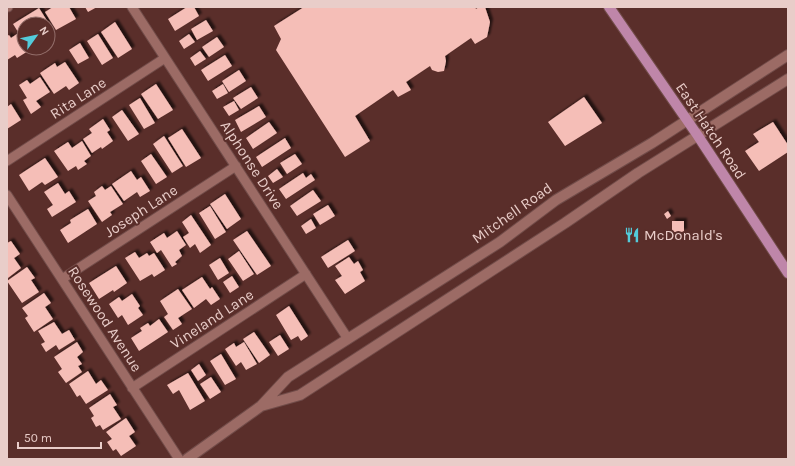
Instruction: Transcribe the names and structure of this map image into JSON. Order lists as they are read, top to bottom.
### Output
{
  "streets": {
    "main road": ["East Hatch Road", "Mitchell Road"],
    "street": [
      "Rita Lane",
      "Alphonse Drive",
      "Joseph Lane",
      "Rosewood Avenue",
      "Vineland Lane"
    ]
  },
  "crossings": [
    ["Rita Lane", "Alphonse Drive"],
    ["East Hatch Road", "Mitchell Road"],
    ["Alphonse Drive", "Joseph Lane"],
    ["Alphonse Drive", "Mitchell Road"],
    ["Alphonse Drive", "Vineland Lane"],
    ["Joseph Lane", "Rosewood Avenue"],
    ["Rosewood Avenue", "Vineland Lane"]
  ],
  "places": {
    "restaurant": ["McDonald's"]
  },
  "scale_bar": "50 m",
  "north": "top right"
}
